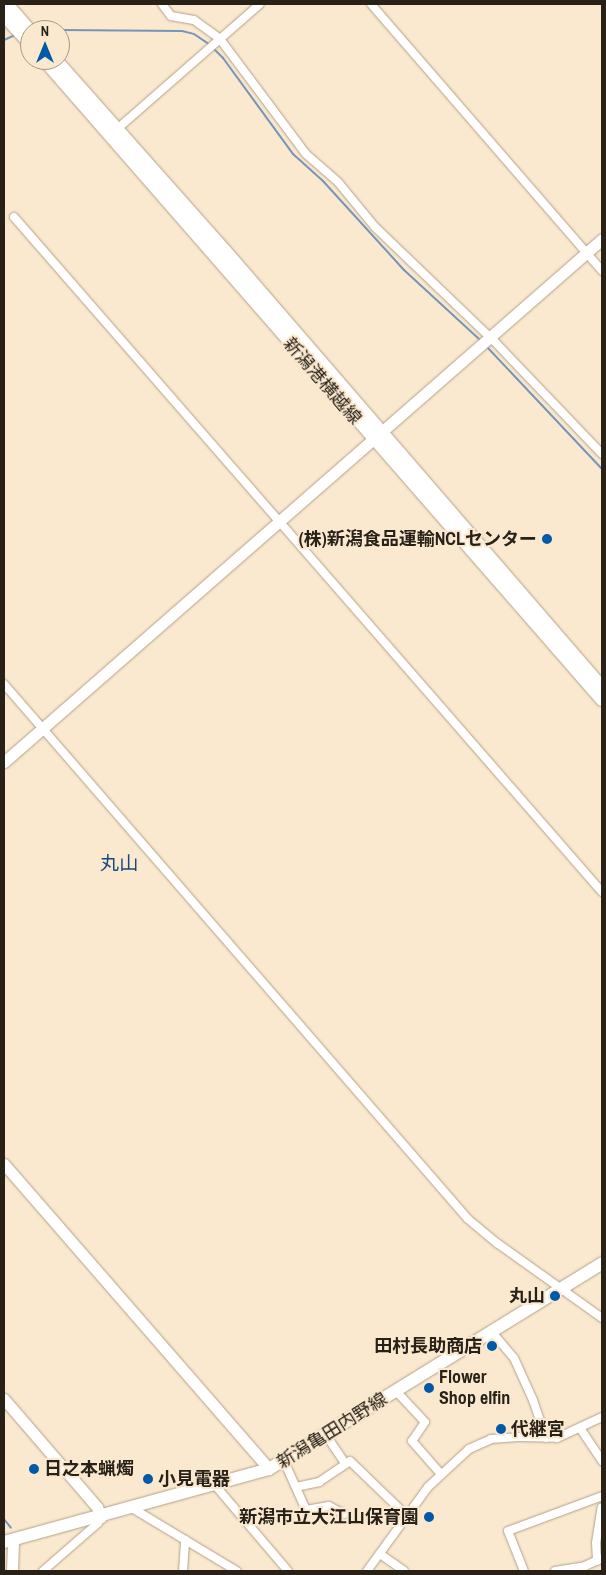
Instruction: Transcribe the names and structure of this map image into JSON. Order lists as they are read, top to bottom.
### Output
{
  "streets": {
    "main road": ["新潟港横越線", "新潟亀田内野線"]
  },
  "districts": ["丸山"],
  "places": [
    "(株)新潟食品運輸NCLセンター",
    "丸山",
    "田村長助商店",
    "Flower Shop elfin",
    "代継宮",
    "日之本蝋燭",
    "小見電器",
    "新潟市立大江山保育園"
  ],
  "north": "top"
}
